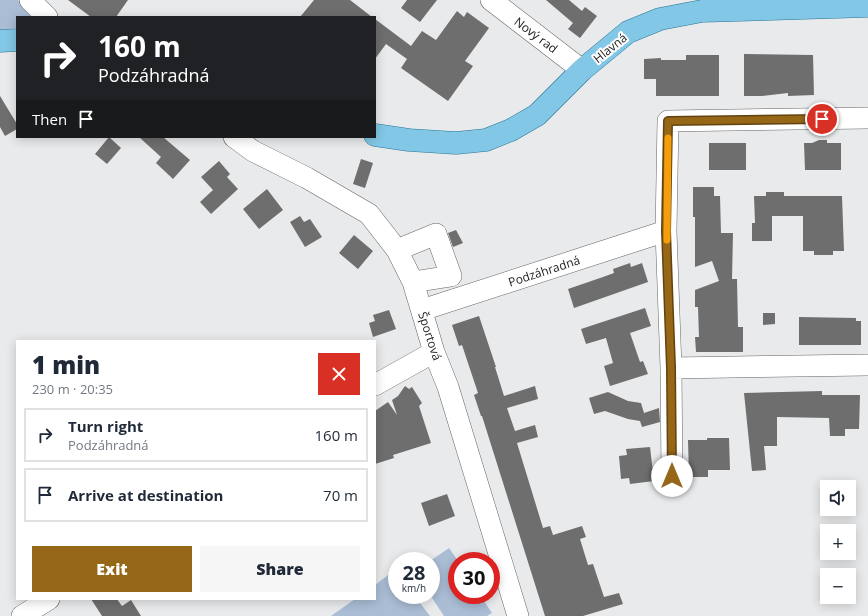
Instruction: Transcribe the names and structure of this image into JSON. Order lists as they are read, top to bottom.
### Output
{
  "streets": {
    "main road": ["Hlavná"],
    "street": ["Nový rad", "Podzáhradná", "Športová"]
  },
  "crossings": [
    ["Nový rad", "Hlavná"],
    ["Podzáhradná", "Športová"]
  ],
  "page": {
    "turn": ["160 m", "Podzáhradná"],
    "then": "Then",
    "heading": ["1 min", "230 m · 20:35"],
    "list": [
      {
        "name": "Turn right",
        "note": "Podzáhradná",
        "value": "160 m"
      },
      {
        "name": "Arrive at destination",
        "value": "70 m"
      }
    ],
    "map_buttons": ["+", "−"],
    "buttons": ["Exit", "Share"],
    "speed": "28 km/h",
    "limit": "30"
  }
}
